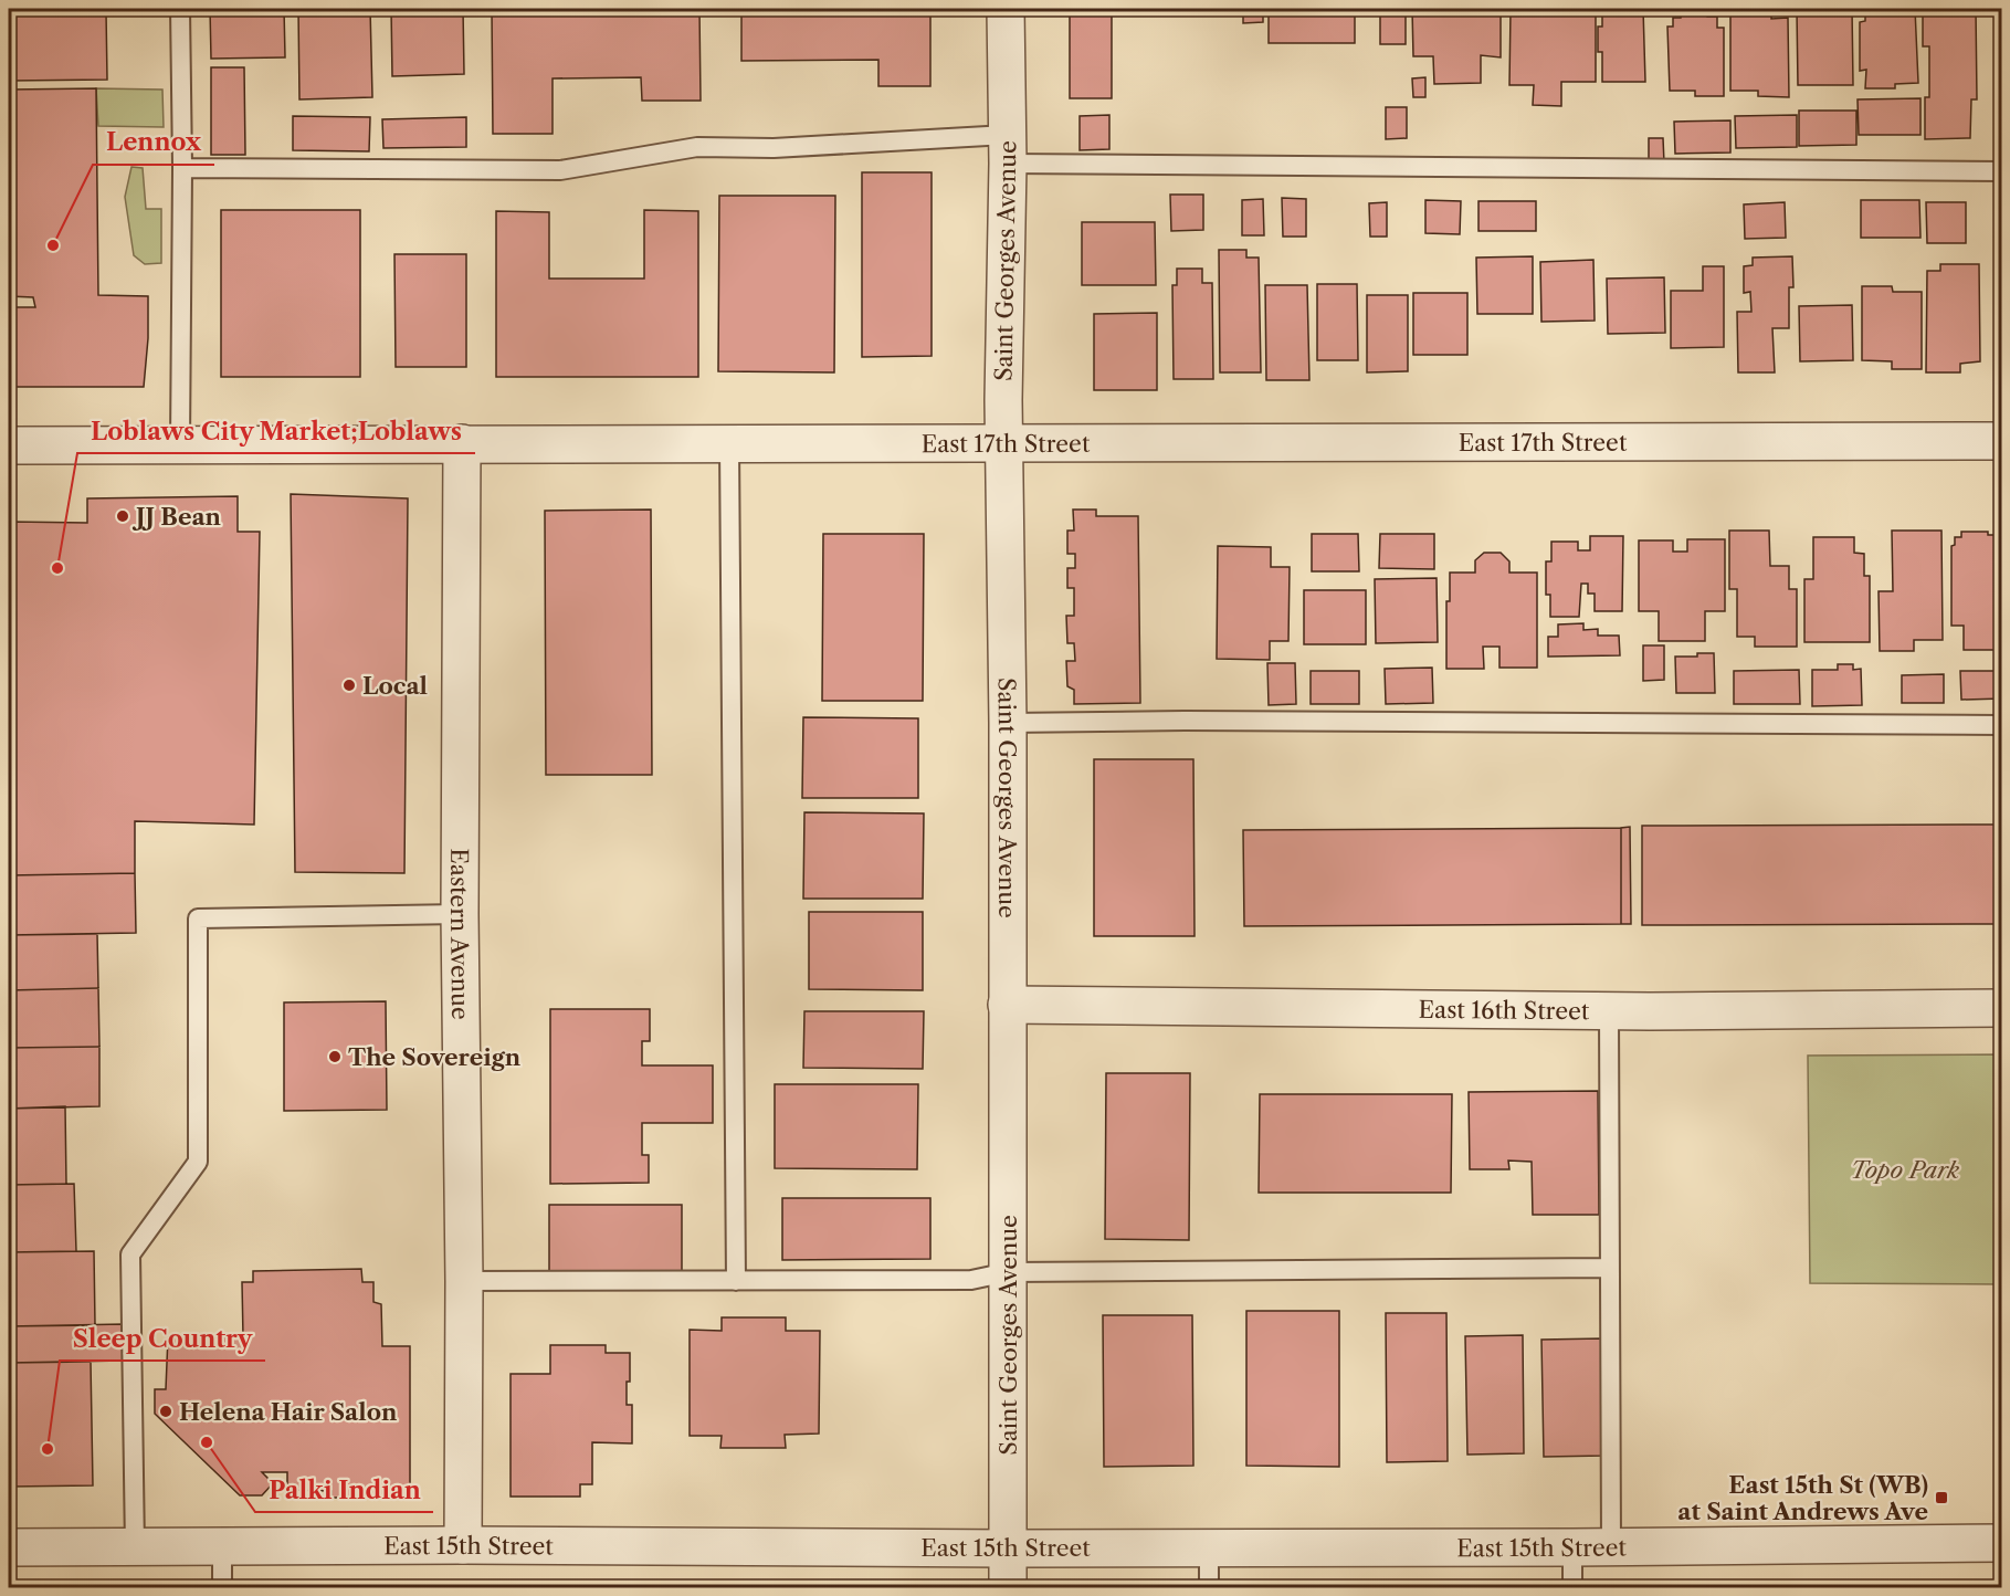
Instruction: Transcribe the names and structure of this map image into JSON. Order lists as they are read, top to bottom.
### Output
{
  "streets": {
    "street": [
      "Saint Georges Avenue",
      "East 17th Street",
      "Eastern Avenue",
      "East 16th Street",
      "East 15th Street"
    ]
  },
  "crossings": [
    ["Saint Georges Avenue", "East 17th Street"],
    ["Saint Georges Avenue", "East 16th Street"],
    ["Saint Georges Avenue", "East 15th Street"],
    ["East 17th Street", "Eastern Avenue"],
    ["Eastern Avenue", "East 15th Street"]
  ],
  "parks": ["Topo Park"],
  "places": {
    "other": [
      "Lennox",
      "JJ Bean",
      "Loblaws City Market;Loblaws",
      "Local",
      "The Sovereign",
      "Helena Hair Salon",
      "Palki Indian",
      "Sleep Country"
    ],
    "transit": ["East 15th St (WB) at Saint Andrews Ave"]
  }
}
